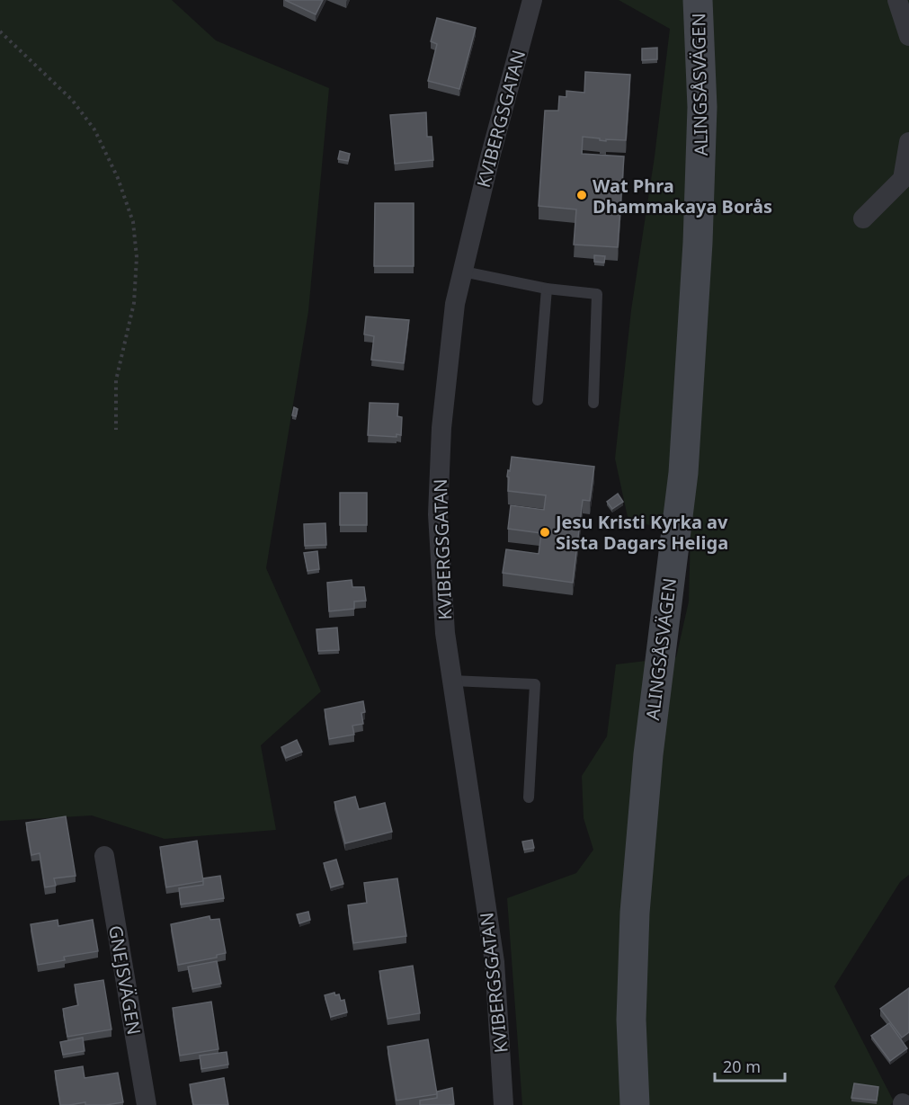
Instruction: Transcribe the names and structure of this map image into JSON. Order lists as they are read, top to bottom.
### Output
{
  "streets": {
    "main road": ["ALINGSÅSVÄGEN"],
    "street": ["KVIBERGSGATAN", "GNEJSVÄGEN"]
  },
  "places": ["Wat Phra Dhammakaya Borås", "Jesu Kristi Kyrka av Sista Dagars Heliga"],
  "scale_bar": "20 m"
}
